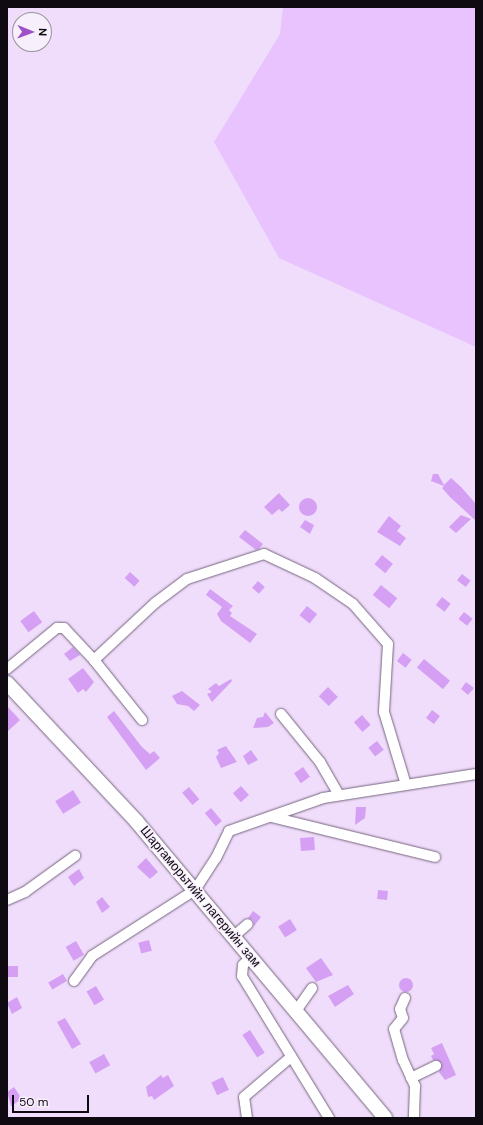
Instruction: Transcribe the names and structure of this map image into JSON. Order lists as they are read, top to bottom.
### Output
{
  "streets": {
    "street": ["Шаргаморьтийн лагерийн зам"]
  },
  "scale_bar": "50 m",
  "north": "right"
}
